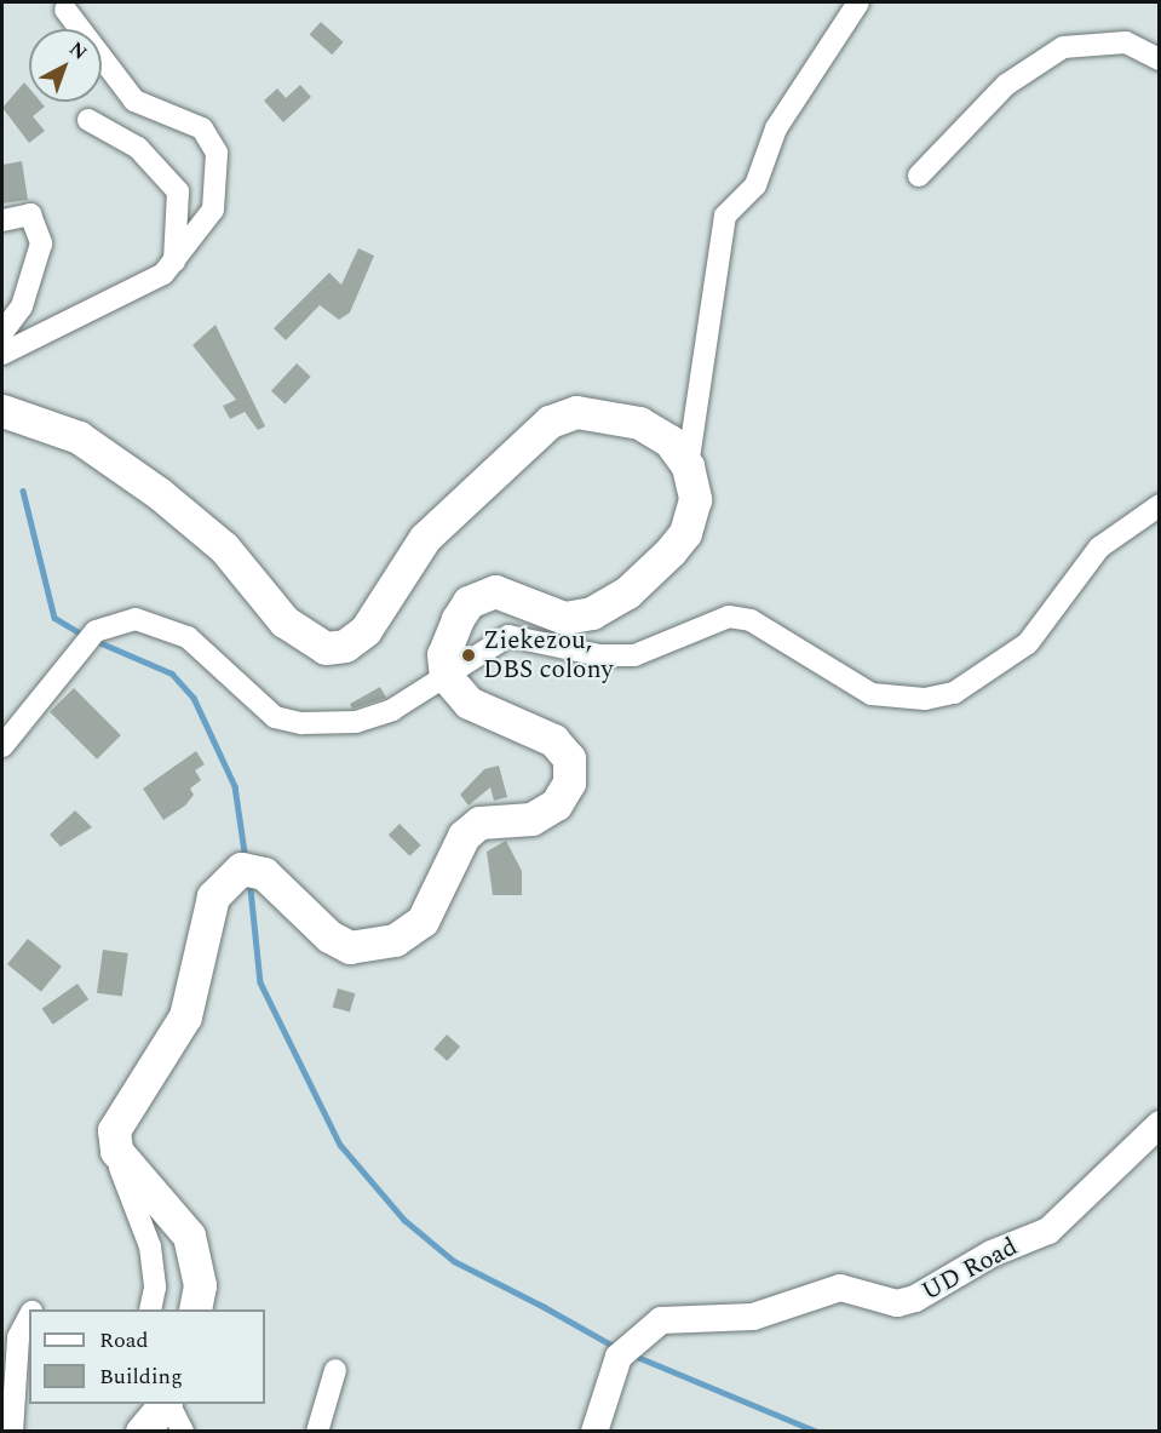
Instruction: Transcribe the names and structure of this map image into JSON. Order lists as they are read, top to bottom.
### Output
{
  "streets": {
    "main road": ["UD Road"]
  },
  "places": ["Ziekezou, DBS colony"],
  "legend": ["Road", "Building"],
  "north": "top right"
}
